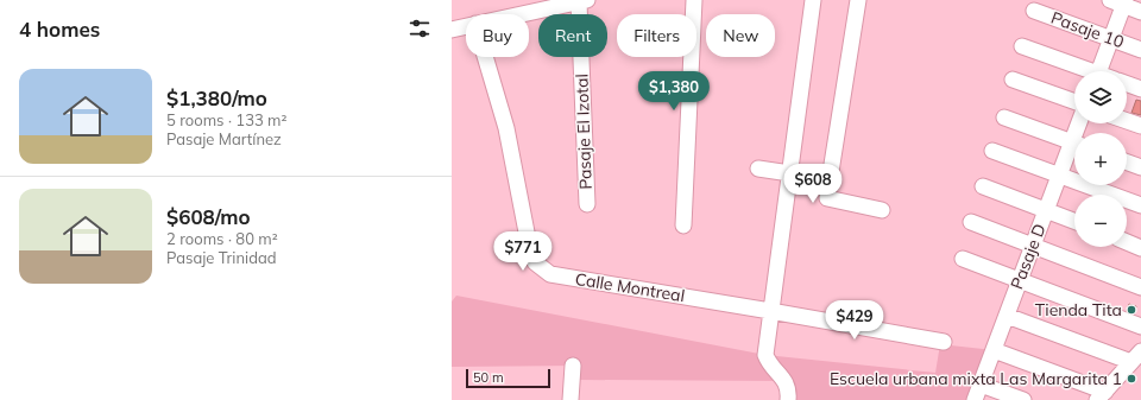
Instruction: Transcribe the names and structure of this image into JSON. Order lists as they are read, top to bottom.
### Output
{
  "streets": {
    "street": [
      "Pasaje 10",
      "Pasaje El Izotal",
      "Pasaje D",
      "Calle Montreal"
    ]
  },
  "places": ["Tienda Tita", "Escuela urbana mixta Las Margarita 1"],
  "scale_bar": "50 m",
  "page": {
    "heading": "4 homes",
    "chip": [
      "Buy",
      "Rent",
      "Filters",
      "New"
    ],
    "list": [
      {
        "name": "$1,380/mo",
        "note": "5 rooms · 133 m² · Pasaje Martínez"
      },
      {
        "name": "$608/mo",
        "note": "2 rooms · 80 m² · Pasaje Trinidad"
      }
    ],
    "map_buttons": ["+", "−"],
    "price": [
      "$1,380",
      "$608",
      "$771",
      "$429"
    ],
    "scale": "50 m"
  }
}
